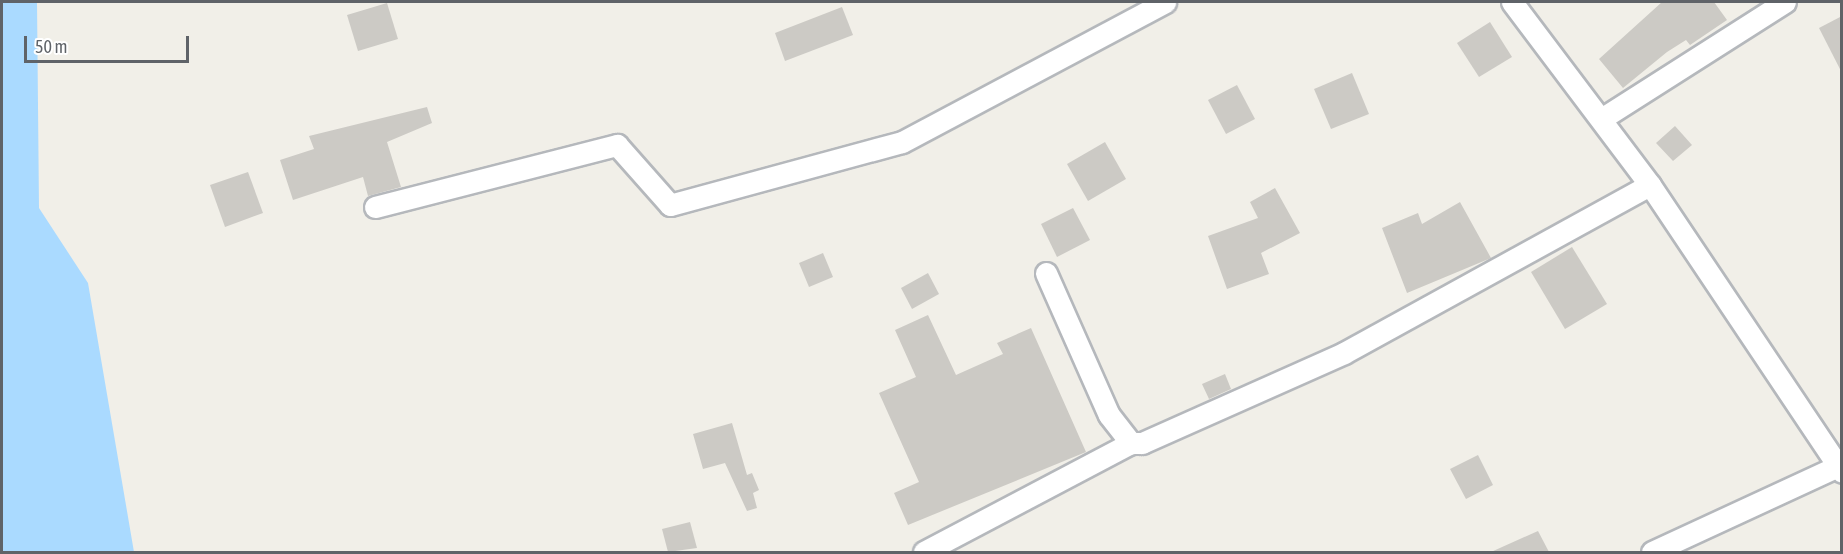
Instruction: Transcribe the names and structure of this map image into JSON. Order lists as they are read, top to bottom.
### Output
{
  "scale_bar": "50 m"
}
